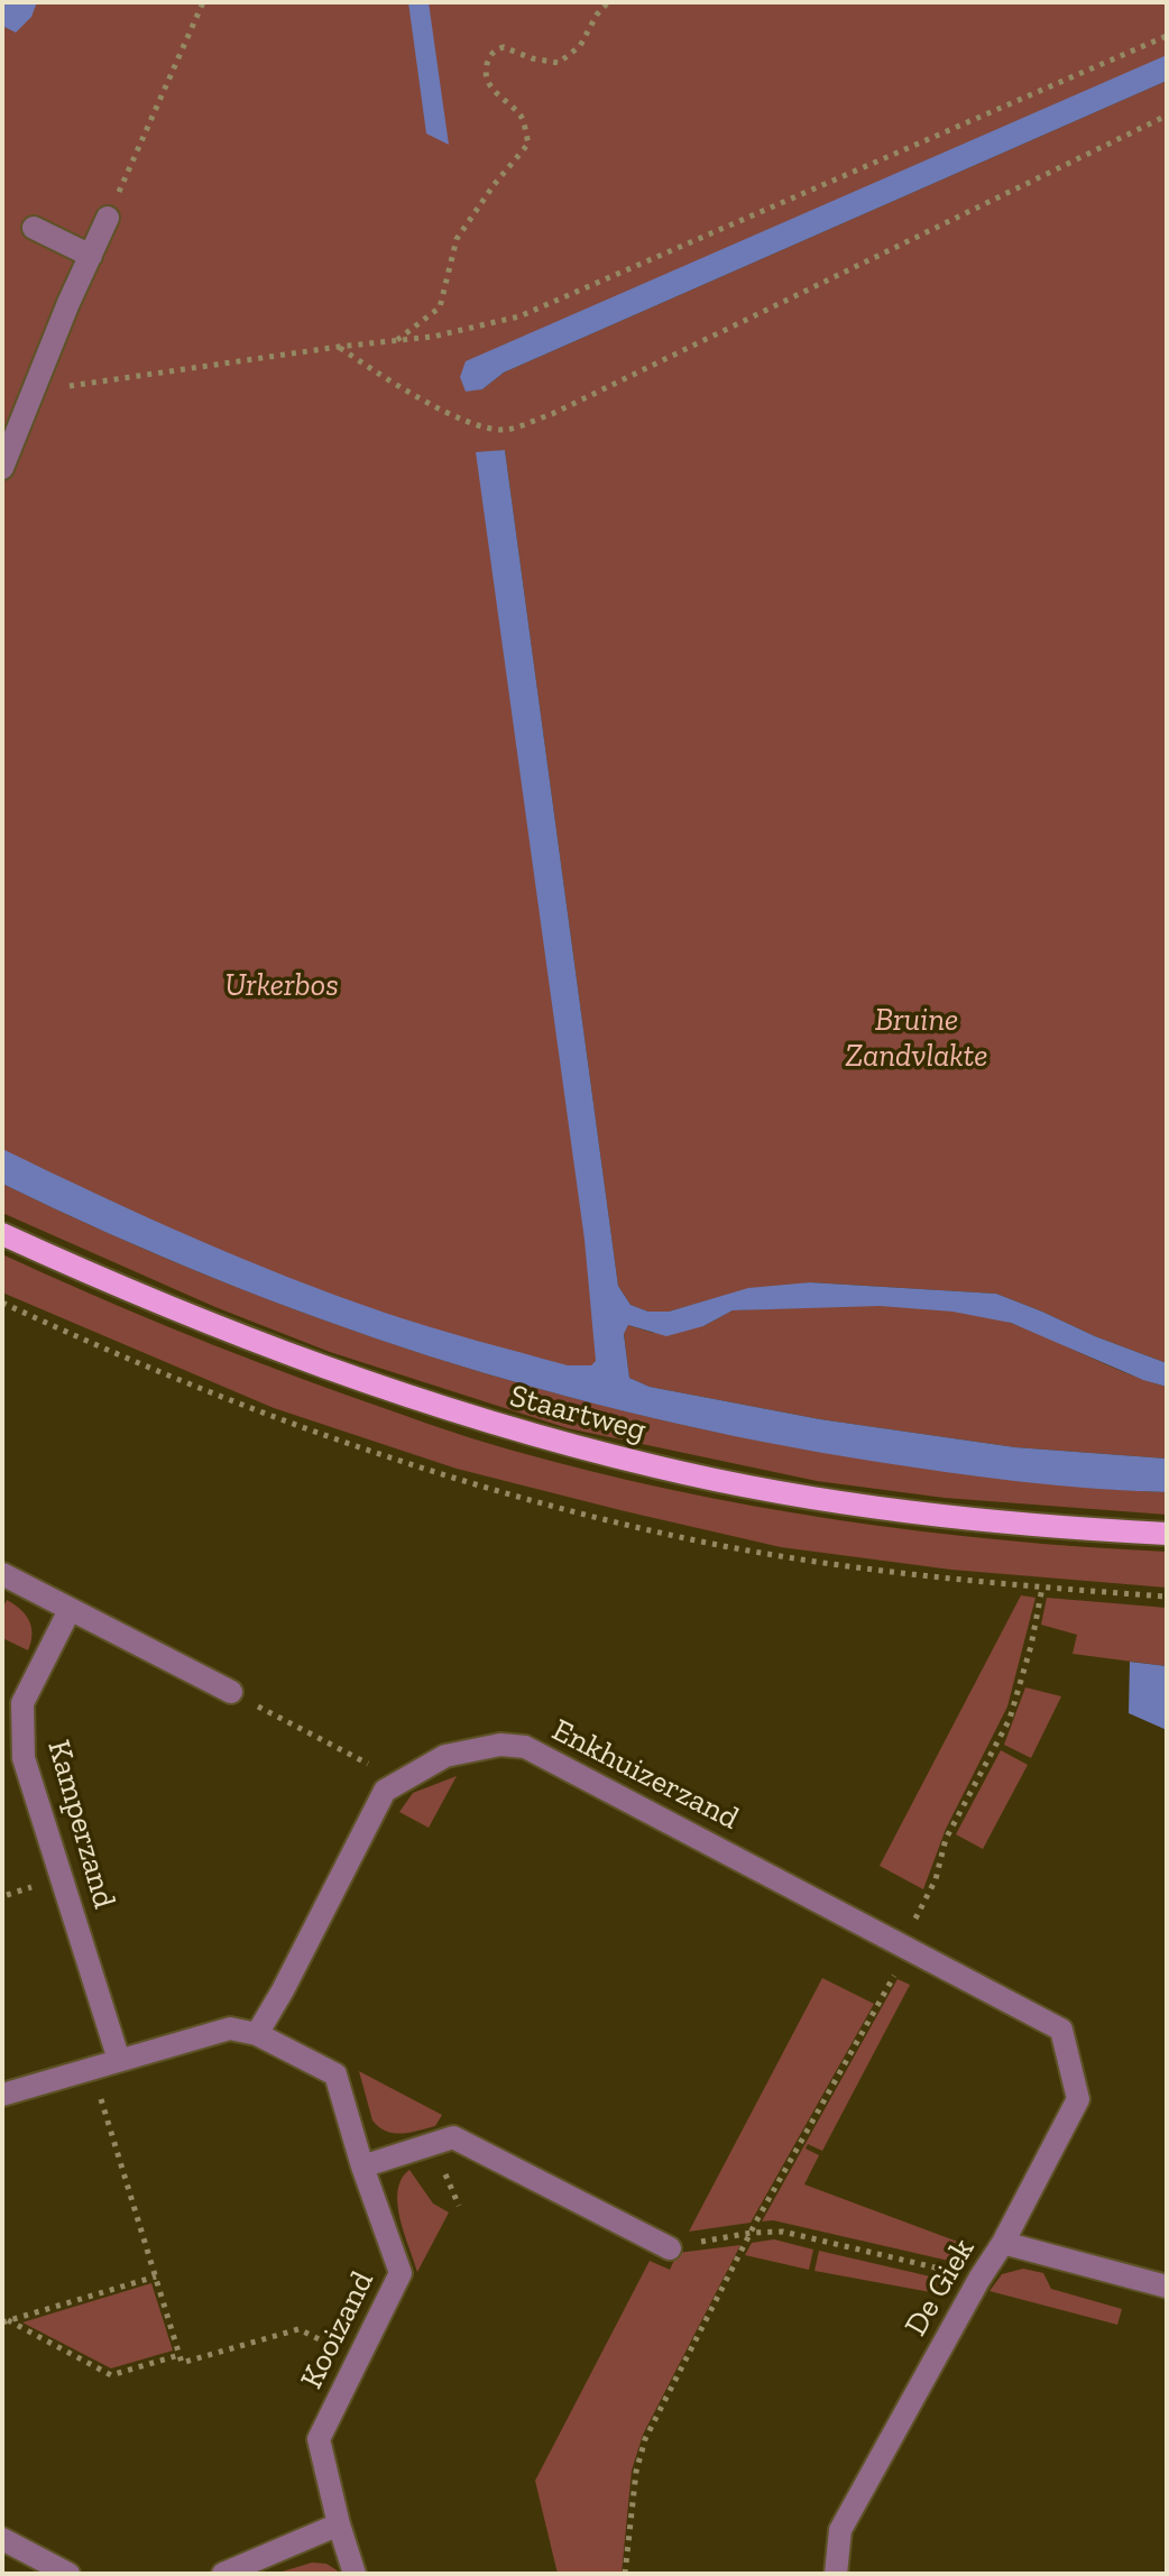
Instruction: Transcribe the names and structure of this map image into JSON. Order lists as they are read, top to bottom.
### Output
{
  "streets": {
    "main road": ["Staartweg"],
    "street": [
      "Enkhuizerzand",
      "Kamperzand",
      "De Giek",
      "Kooizand"
    ]
  },
  "crossings": [
    ["Enkhuizerzand", "De Giek"],
    ["Enkhuizerzand", "Kooizand"]
  ],
  "parks": ["Urkerbos", "Bruine Zandvlakte"]
}
